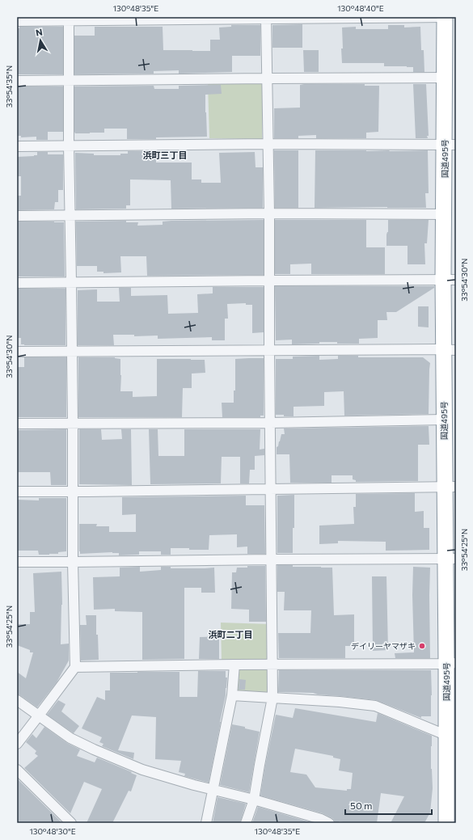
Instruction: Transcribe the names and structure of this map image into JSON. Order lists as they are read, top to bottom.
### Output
{
  "streets": {
    "highway": ["国道495号"]
  },
  "districts": ["浜町三丁目", "浜町二丁目"],
  "places": ["デイリーヤマザキ"],
  "scale_bar": "50 m",
  "north": "top",
  "coordinates": [
    "130°48'35\"E",
    "130°48'40\"E",
    "33°54'35\"N",
    "33°54'30\"N",
    "33°54'25\"N",
    "130°48'30\"E"
  ]
}
